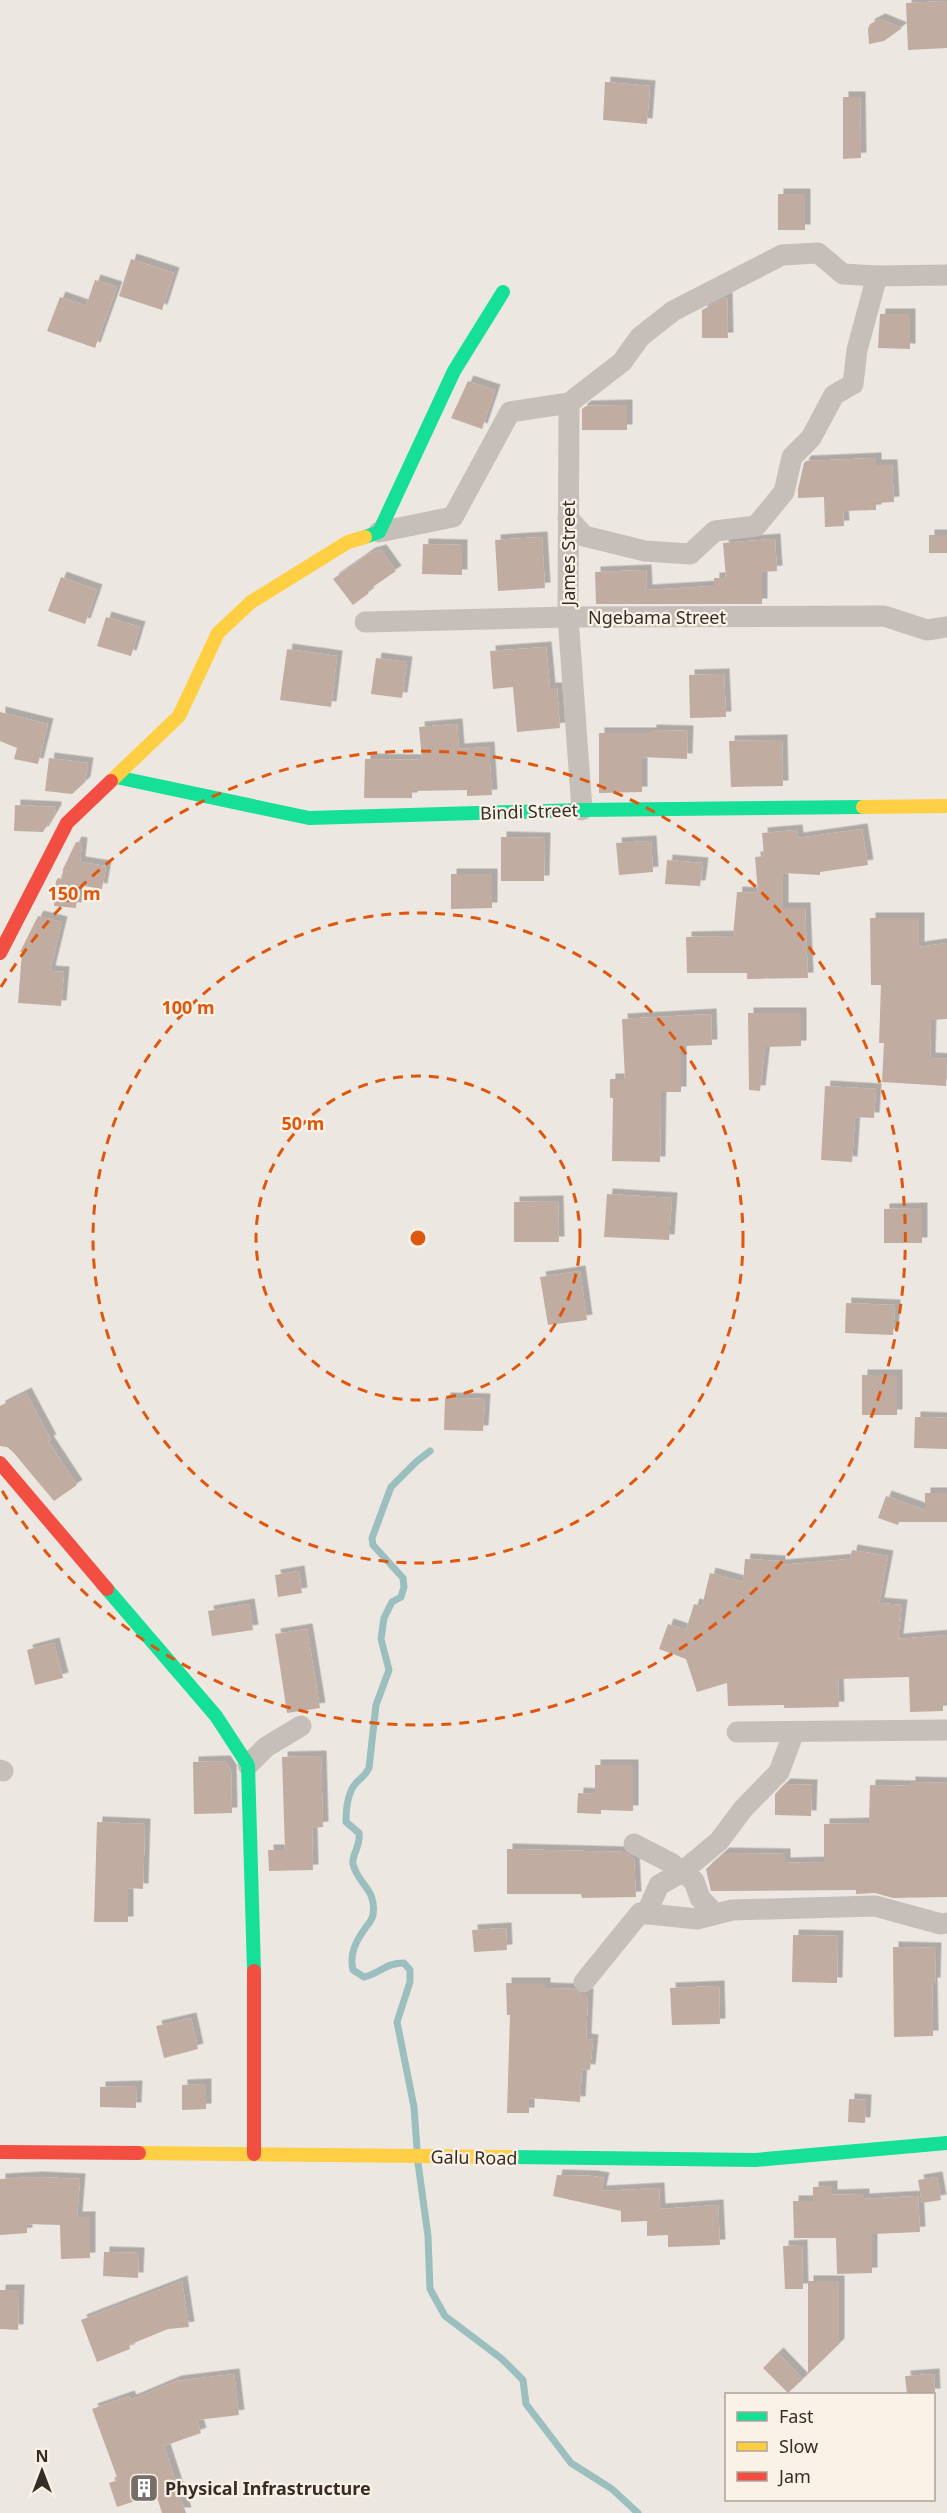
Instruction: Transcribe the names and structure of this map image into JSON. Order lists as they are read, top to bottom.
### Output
{
  "streets": {
    "street": [
      "James Street",
      "Ngebama Street",
      "Bindi Street",
      "Galu Road"
    ]
  },
  "crossings": [
    ["James Street", "Ngebama Street"],
    ["James Street", "Bindi Street"]
  ],
  "places": {
    "building": ["Physical Infrastructure"]
  },
  "legend": ["Fast", "Slow", "Jam"],
  "north": "top",
  "rings": ["150 m", "100 m", "50 m"]
}
